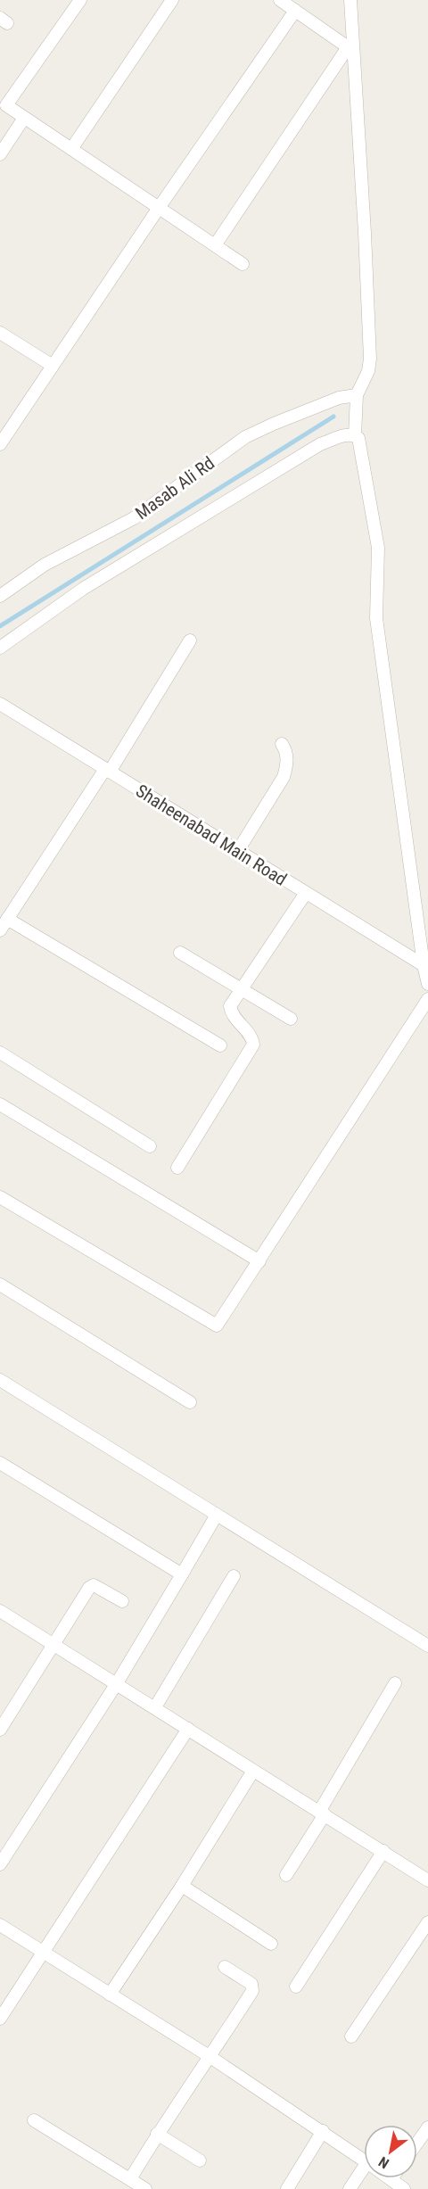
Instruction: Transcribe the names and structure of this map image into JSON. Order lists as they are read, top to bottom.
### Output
{
  "streets": {
    "street": ["Masab Ali Rd", "Shaheenabad Main Road"]
  },
  "north": "bottom left"
}
